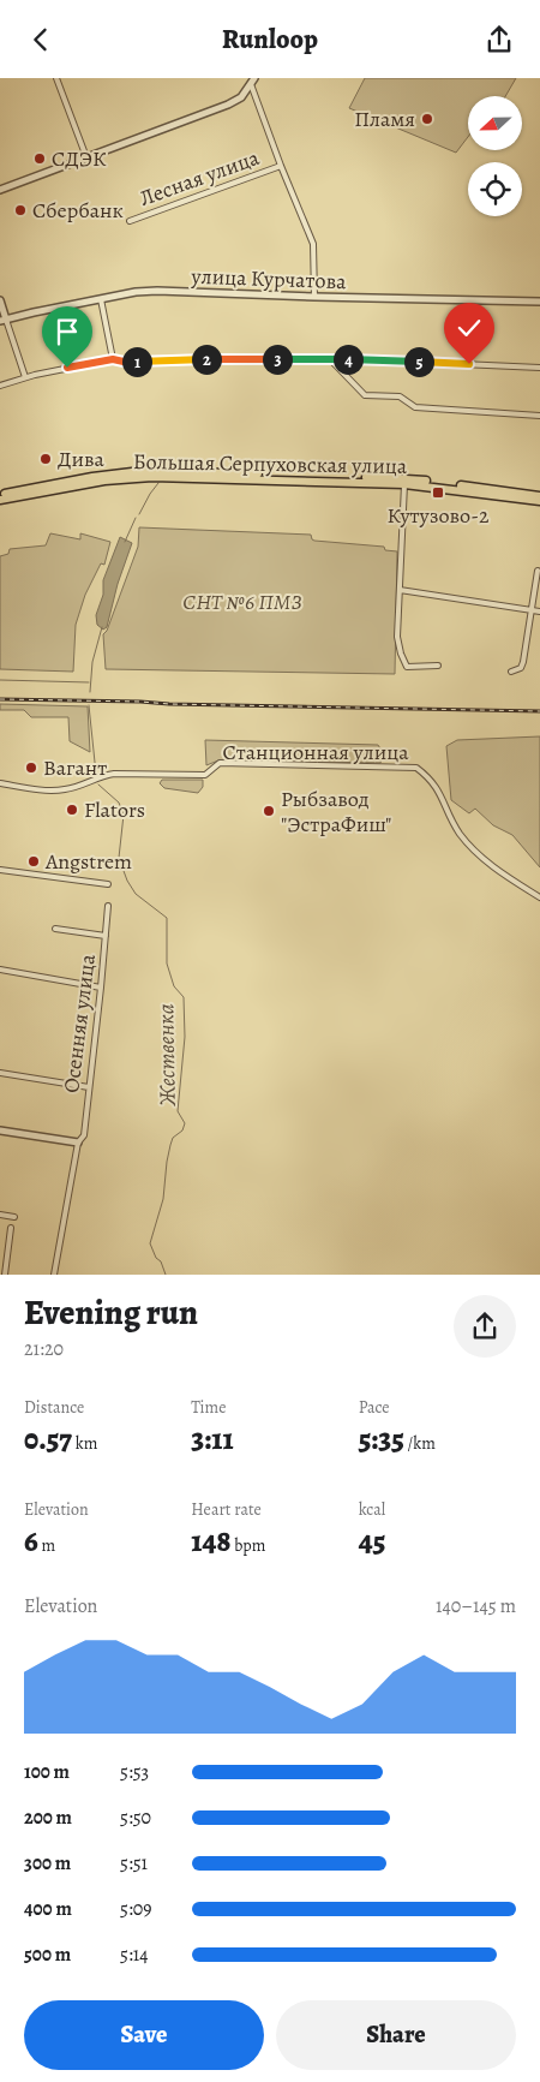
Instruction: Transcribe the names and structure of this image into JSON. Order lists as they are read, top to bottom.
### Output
{
  "streets": {
    "main road": ["Большая Серпуховская улица"],
    "street": [
      "Лесная улица",
      "улица Курчатова",
      "Станционная улица",
      "Осенняя улица"
    ]
  },
  "water": ["Жественка"],
  "parks": ["СНТ №6 ПМЗ"],
  "places": {
    "other": [
      "Пламя",
      "СДЭК",
      "Сбербанк",
      "Дива",
      "Вагант",
      "Flators",
      "Рыбзавод \"ЭстраФиш\"",
      "Angstrem"
    ],
    "transit": ["Кутузово-2"]
  },
  "north": "left",
  "page": {
    "header": "Runloop",
    "pins": [
      "2",
      "3",
      "4",
      "1",
      "5"
    ],
    "heading": ["Evening run", "21:20"],
    "stats": [
      ["Distance", "0.57 km"],
      ["Time", "3:11"],
      ["Pace", "5:35 /km"],
      ["Elevation", "6 m"],
      ["Heart rate", "148 bpm"],
      ["kcal", "45"]
    ],
    "chart": ["Elevation", "140–145 m"],
    "list": [
      {
        "name": "100 m",
        "note": "5:53"
      },
      {
        "name": "200 m",
        "note": "5:50"
      },
      {
        "name": "300 m",
        "note": "5:51"
      },
      {
        "name": "400 m",
        "note": "5:09"
      },
      {
        "name": "500 m",
        "note": "5:14"
      }
    ],
    "buttons": ["Save", "Share"]
  }
}
